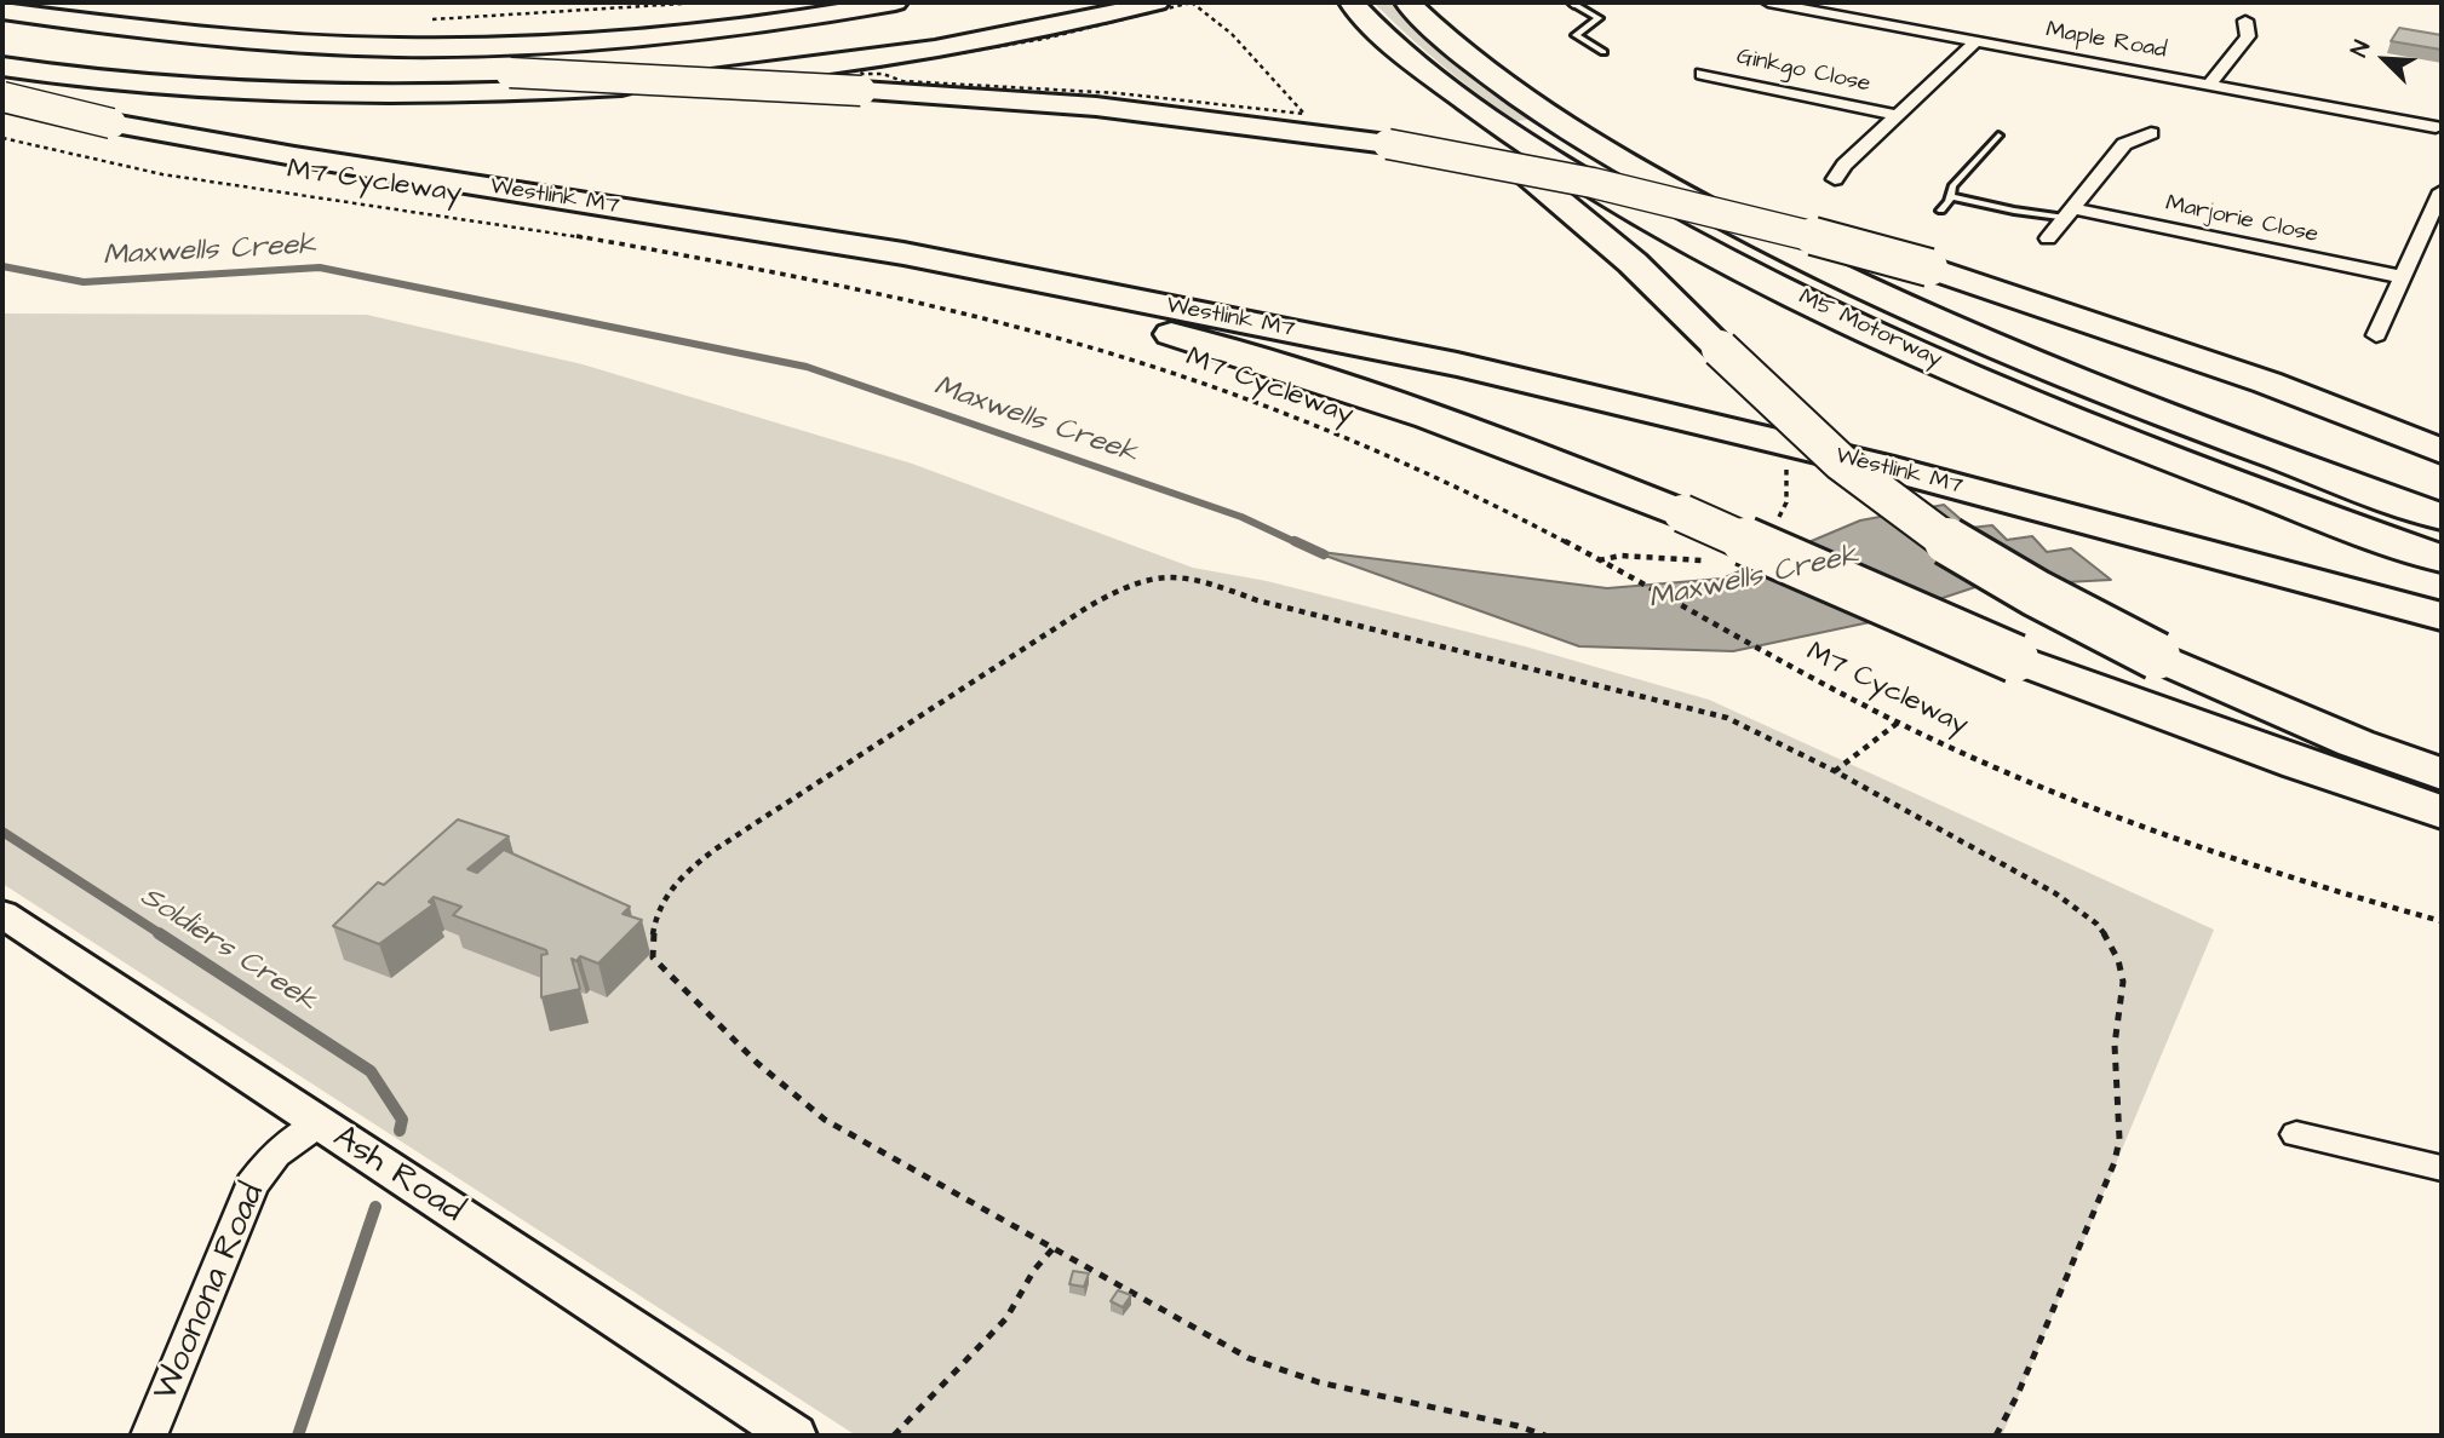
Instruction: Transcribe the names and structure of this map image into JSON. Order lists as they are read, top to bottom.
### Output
{
  "streets": {
    "highway": ["Westlink M7", "M5 Motorway"],
    "street": [
      "Maple Road",
      "Ginkgo Close",
      "Marjorie Close",
      "Ash Road",
      "Woonona Road"
    ],
    "path": ["M7 Cycleway"]
  },
  "crossings": [
    ["Ash Road", "Woonona Road"]
  ],
  "water": ["Maxwells Creek", "Soldiers Creek"],
  "north": "top left"
}
